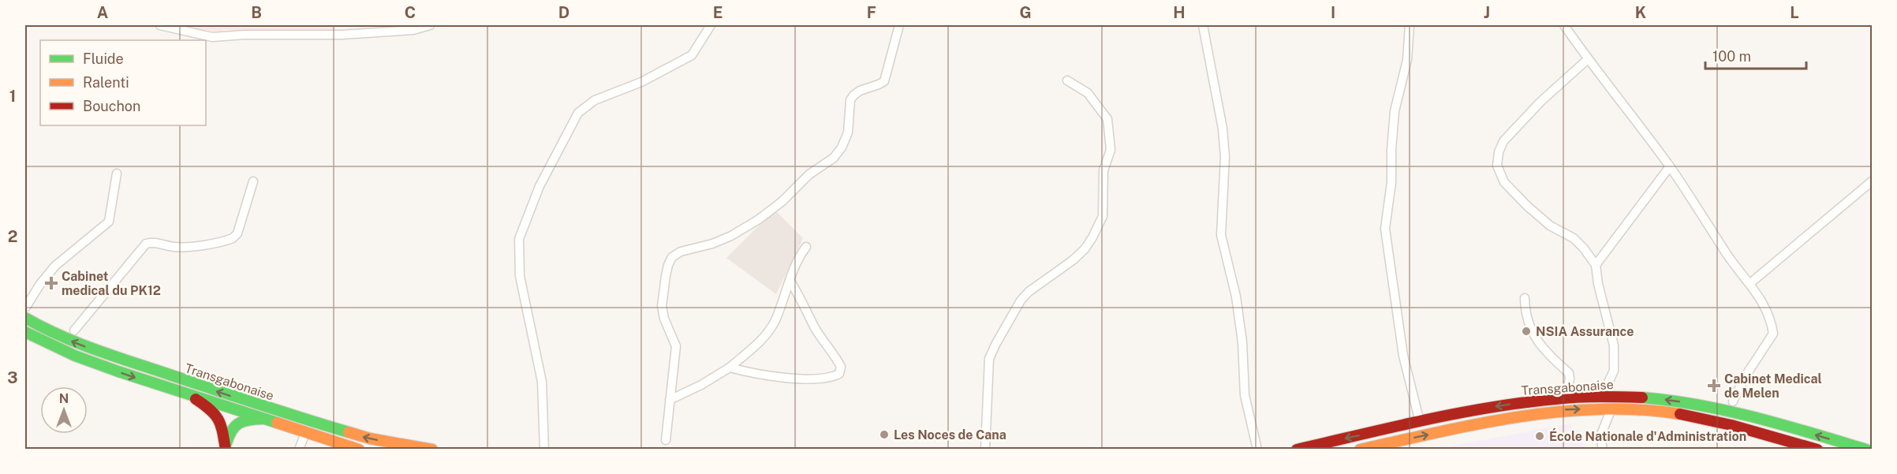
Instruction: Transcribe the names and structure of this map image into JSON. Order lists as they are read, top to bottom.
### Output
{
  "streets": {
    "main road": ["Transgabonaise"]
  },
  "places": {
    "health": ["Cabinet medical du PK12", "Cabinet Medical de Melen"],
    "other": ["NSIA Assurance", "Les Noces de Cana", "École Nationale d'Administration"]
  },
  "legend": ["Fluide", "Ralenti", "Bouchon"],
  "scale_bar": "100 m",
  "north": "top",
  "grid": {
    "columns": [
      "A",
      "B",
      "C",
      "D",
      "E",
      "F",
      "G",
      "H",
      "I",
      "J",
      "K",
      "L"
    ],
    "rows": ["1", "2", "3"]
  }
}
